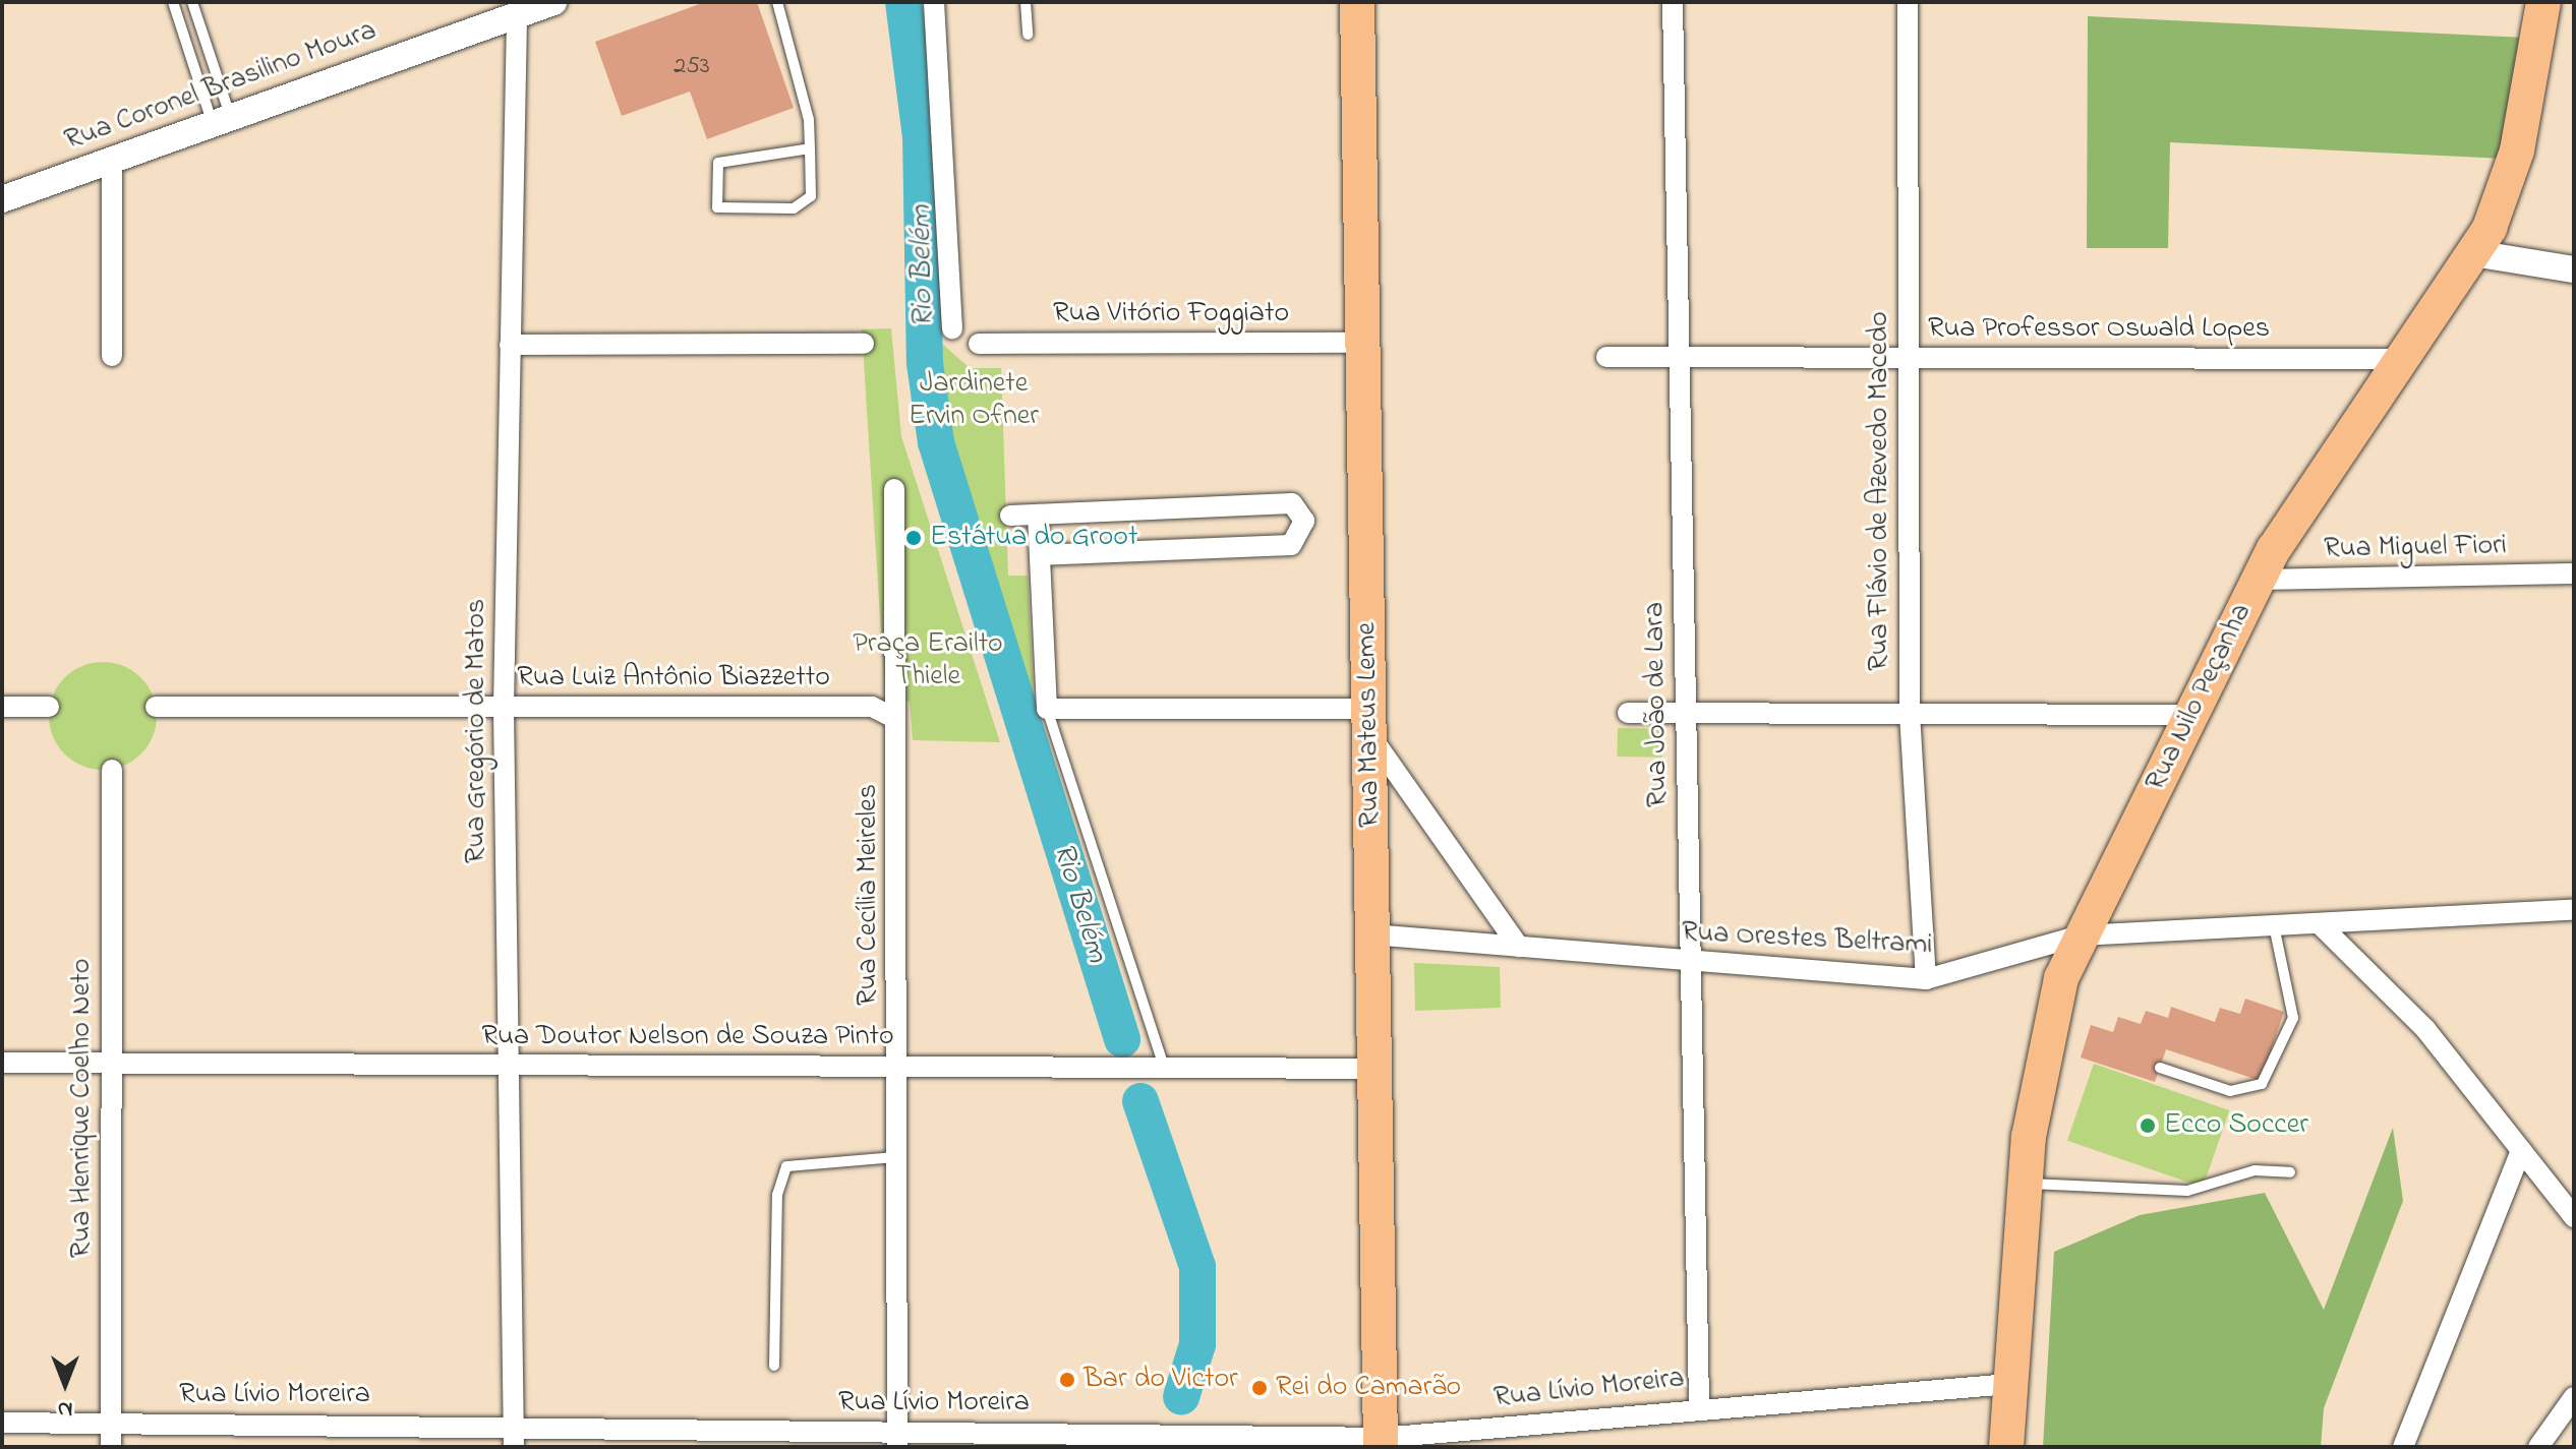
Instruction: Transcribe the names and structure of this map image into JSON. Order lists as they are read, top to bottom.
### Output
{
  "streets": {
    "main road": ["Rua Nilo Peçanha", "Rua Mateus Leme"],
    "street": [
      "Rua Coronel Brasilino Moura",
      "Rua Vitório Foggiato",
      "Rua Professor Oswald Lopes",
      "Rua Flávio de Azevedo Macedo",
      "Rua Miguel Fiori",
      "Rua Luiz Antônio Biazzetto",
      "Rua João de Lara",
      "Rua Gregório de Matos",
      "Rua Cecília Meireles",
      "Rua Orestes Beltrami",
      "Rua Doutor Nelson de Souza Pinto",
      "Rua Henrique Coelho Neto",
      "Rua Lívio Moreira"
    ]
  },
  "crossings": [
    ["Rua Coronel Brasilino Moura", "Rua Gregório de Matos"],
    ["Rua Vitório Foggiato", "Rua Mateus Leme"],
    ["Rua Professor Oswald Lopes", "Rua Flávio de Azevedo Macedo"],
    ["Rua Professor Oswald Lopes", "Rua Nilo Peçanha"],
    ["Rua Professor Oswald Lopes", "Rua João de Lara"],
    ["Rua Flávio de Azevedo Macedo", "Rua Orestes Beltrami"],
    ["Rua Miguel Fiori", "Rua Nilo Peçanha"],
    ["Rua Luiz Antônio Biazzetto", "Rua Gregório de Matos"],
    ["Rua Luiz Antônio Biazzetto", "Rua Cecília Meireles"],
    ["Rua Nilo Peçanha", "Rua Orestes Beltrami"],
    ["Rua Nilo Peçanha", "Rua Lívio Moreira"],
    ["Rua João de Lara", "Rua Orestes Beltrami"],
    ["Rua João de Lara", "Rua Lívio Moreira"],
    ["Rua Mateus Leme", "Rua Orestes Beltrami"],
    ["Rua Mateus Leme", "Rua Doutor Nelson de Souza Pinto"],
    ["Rua Mateus Leme", "Rua Lívio Moreira"],
    ["Rua Gregório de Matos", "Rua Doutor Nelson de Souza Pinto"],
    ["Rua Gregório de Matos", "Rua Lívio Moreira"],
    ["Rua Cecília Meireles", "Rua Doutor Nelson de Souza Pinto"],
    ["Rua Cecília Meireles", "Rua Lívio Moreira"],
    ["Rua Doutor Nelson de Souza Pinto", "Rua Henrique Coelho Neto"],
    ["Rua Henrique Coelho Neto", "Rua Lívio Moreira"]
  ],
  "water": ["Rio Belém"],
  "parks": ["Jardinete Ervin Ofner", "Praça Erailto Thiele"],
  "places": [
    "Estátua do Groot",
    "Ecco Soccer",
    "Bar do Victor",
    "Rei do Camarão"
  ],
  "house_numbers": ["253"],
  "north": "bottom"
}
